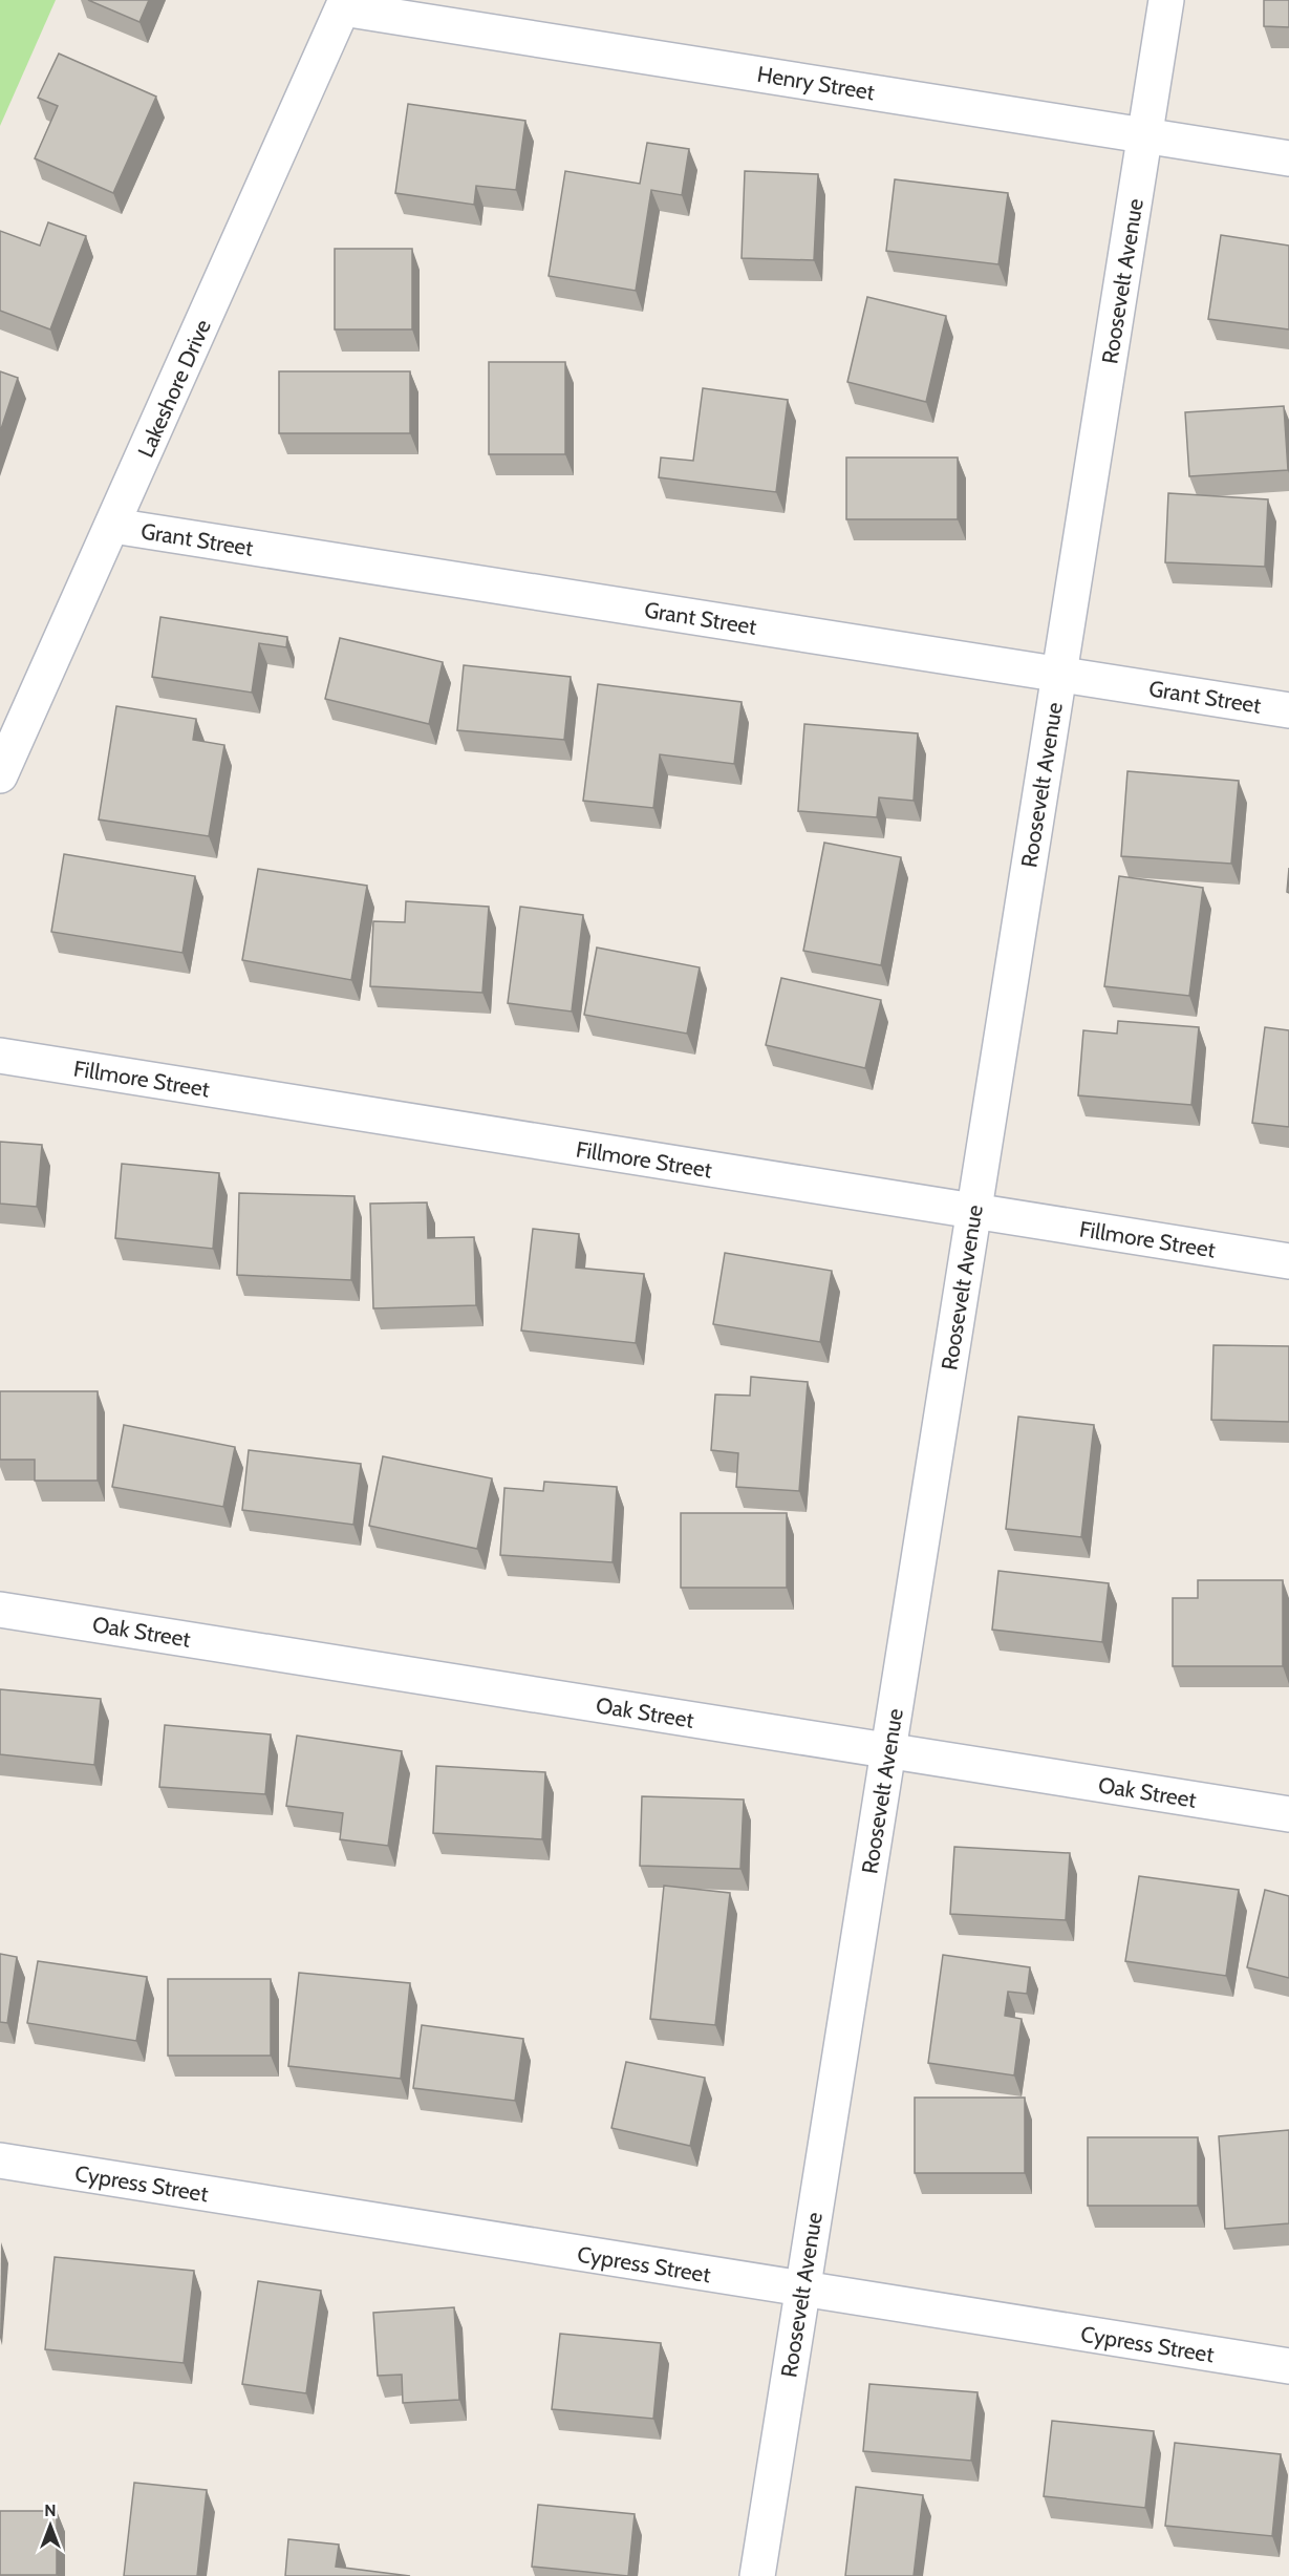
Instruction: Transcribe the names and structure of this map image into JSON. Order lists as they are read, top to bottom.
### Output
{
  "streets": {
    "street": [
      "Henry Street",
      "Roosevelt Avenue",
      "Lakeshore Drive",
      "Grant Street",
      "Fillmore Street",
      "Oak Street",
      "Cypress Street"
    ]
  },
  "crossings": [
    ["Henry Street", "Roosevelt Avenue"],
    ["Henry Street", "Lakeshore Drive"],
    ["Roosevelt Avenue", "Grant Street"],
    ["Roosevelt Avenue", "Fillmore Street"],
    ["Roosevelt Avenue", "Oak Street"],
    ["Roosevelt Avenue", "Cypress Street"],
    ["Lakeshore Drive", "Grant Street"]
  ],
  "north": "top"
}
